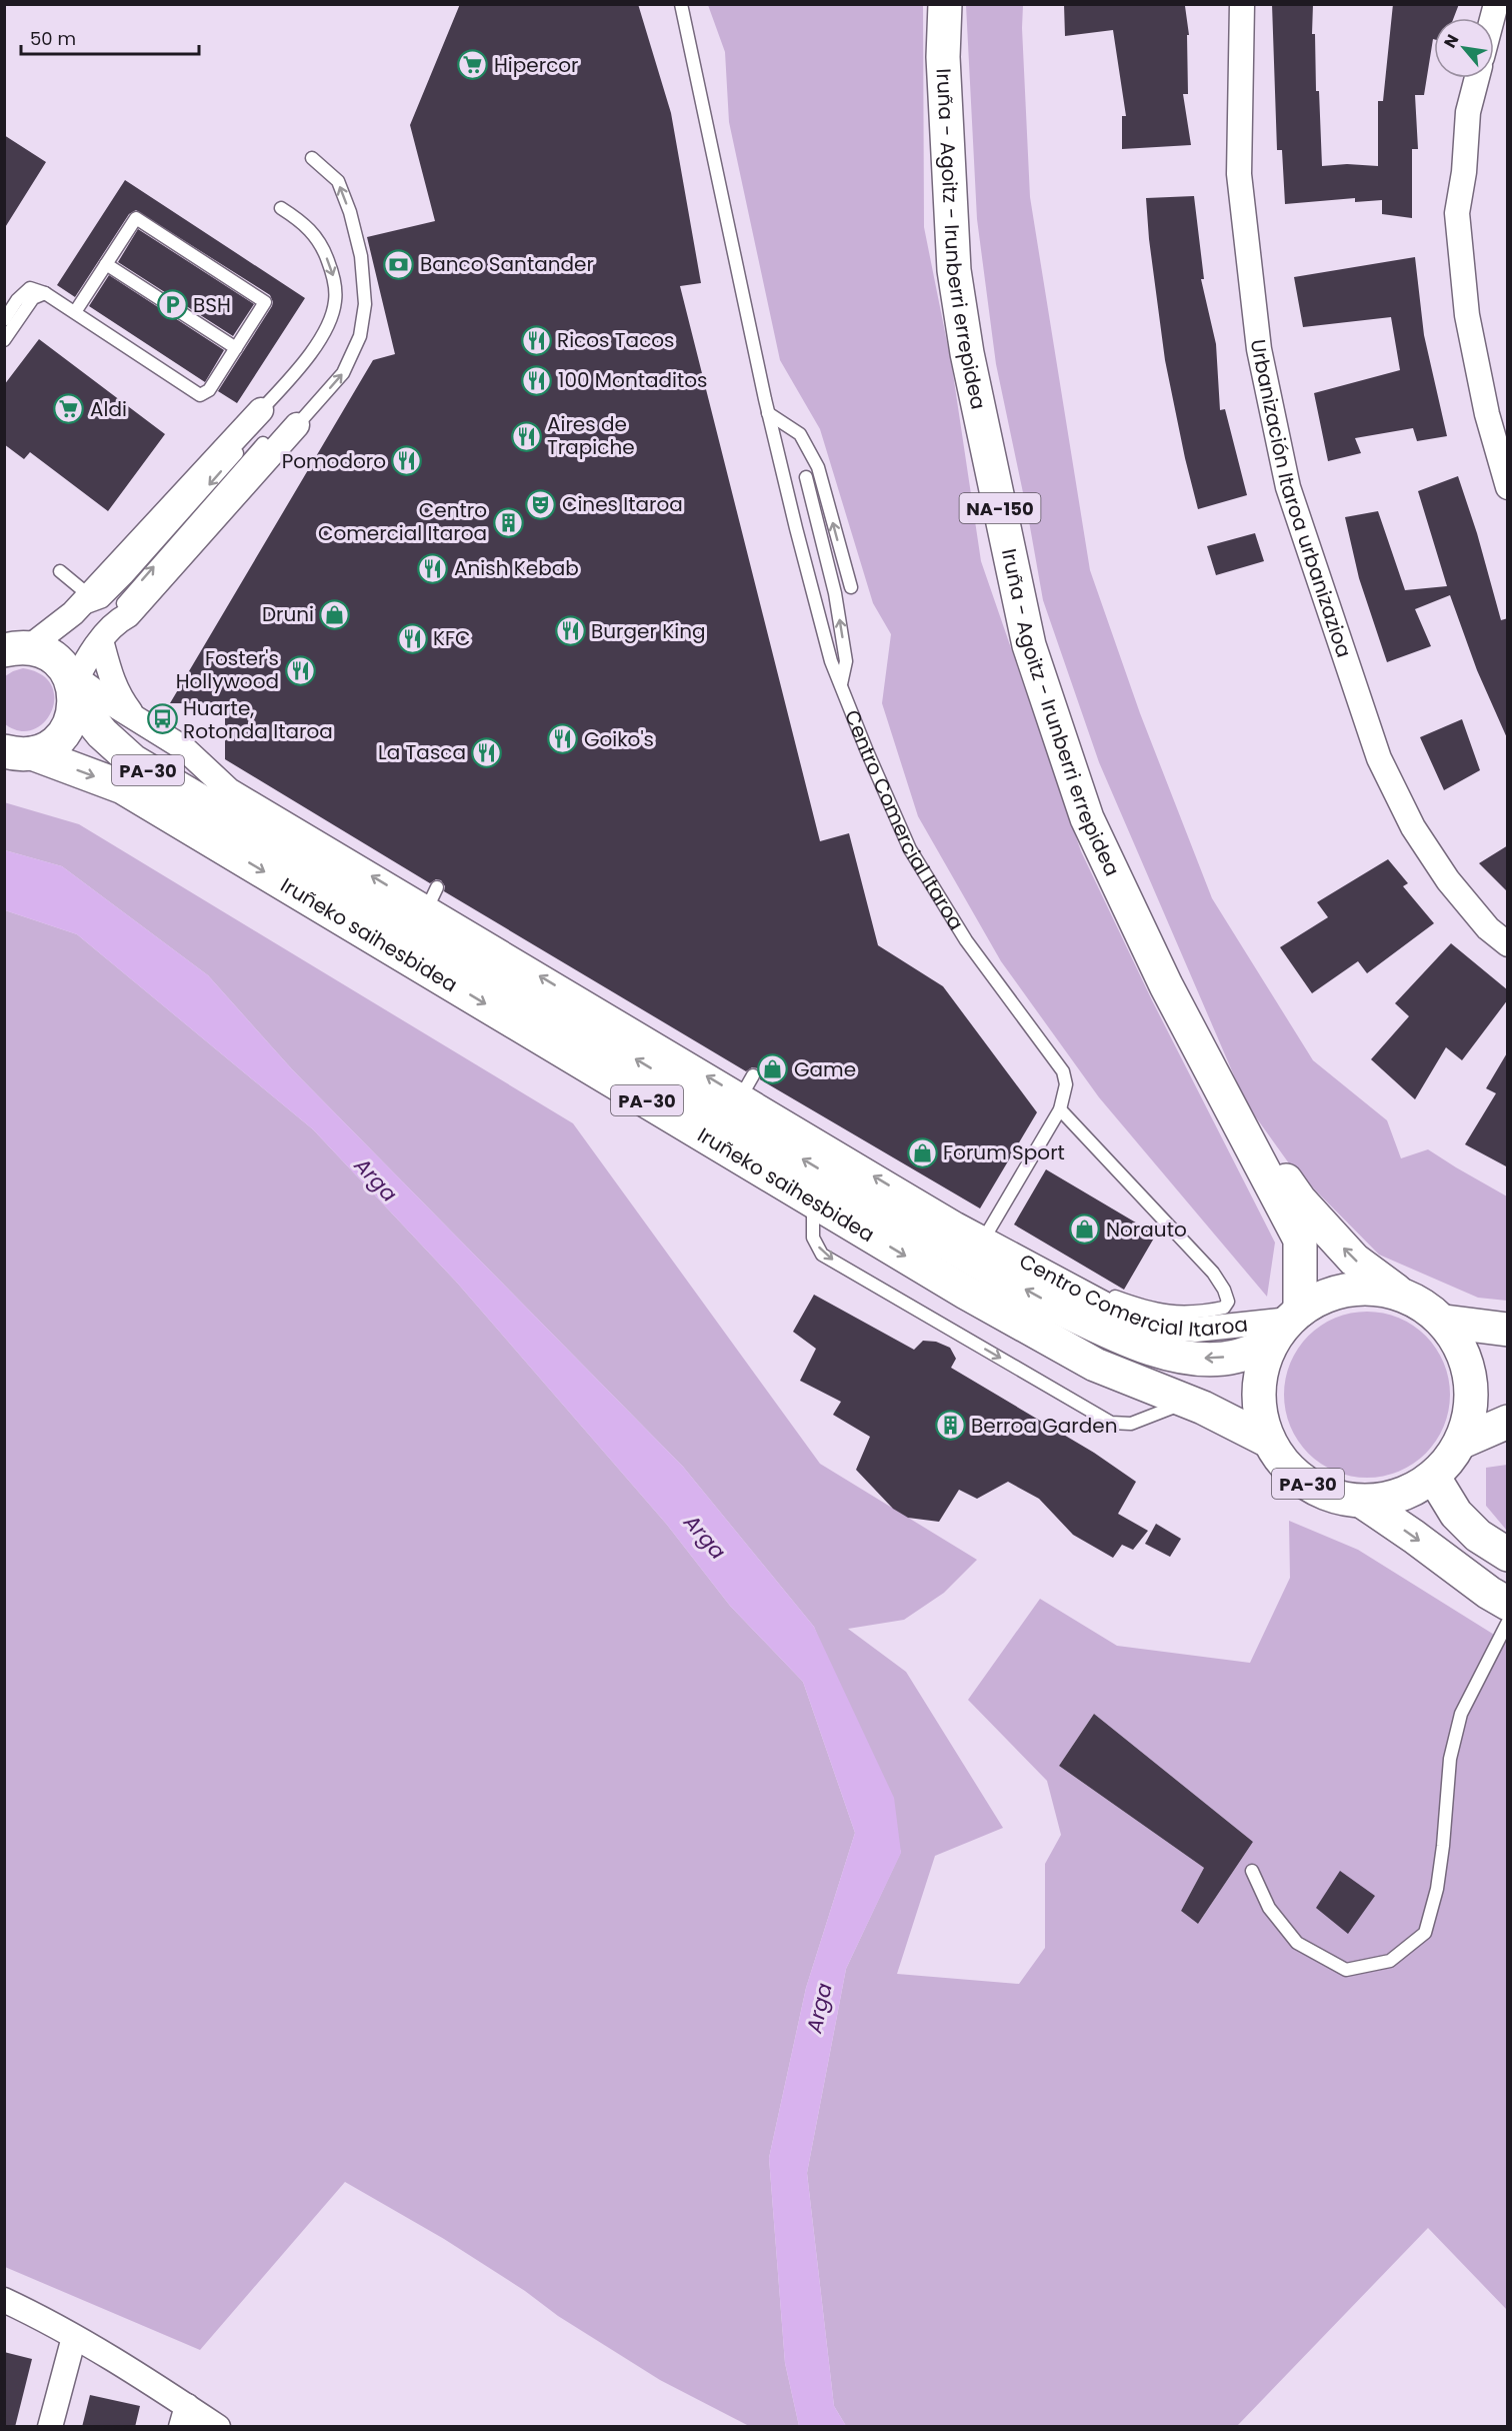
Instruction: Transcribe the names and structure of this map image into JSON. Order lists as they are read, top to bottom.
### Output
{
  "streets": {
    "main road": [
      "Iruña - Agoitz - Irunberri errepidea",
      "NA-150",
      "PA-30",
      "Iruñeko saihesbidea"
    ],
    "street": ["Urbanización Itaroa urbanizazioa", "Centro Comercial Itaroa"]
  },
  "crossings": [
    ["Iruña - Agoitz - Irunberri errepidea", "PA-30"],
    ["Iruña - Agoitz - Irunberri errepidea", "Centro Comercial Itaroa"],
    ["Iruña - Agoitz - Irunberri errepidea", "Iruñeko saihesbidea"],
    ["PA-30", "Centro Comercial Itaroa"],
    ["PA-30", "Iruñeko saihesbidea"],
    ["Centro Comercial Itaroa", "Iruñeko saihesbidea"]
  ],
  "one_way": ["Centro Comercial Itaroa"],
  "water": ["Arga"],
  "places": {
    "supermarket": ["Hipercor", "Aldi"],
    "bank": ["Banco Santander"],
    "parking": ["BSH"],
    "restaurant": [
      "Ricos Tacos",
      "100 Montaditos",
      "Aires de Trapiche",
      "Pomodoro",
      "Anish Kebab",
      "Burger King",
      "KFC",
      "Foster's Hollywood",
      "Goiko's",
      "La Tasca"
    ],
    "theatre": ["Cines Itaroa"],
    "building": ["Centro Comercial Itaroa", "Berroa Garden"],
    "shop": [
      "Druni",
      "Game",
      "Forum Sport",
      "Norauto"
    ],
    "bus stop": ["Huarte, Rotonda Itaroa"]
  },
  "scale_bar": "50 m",
  "north": "top left"
}
